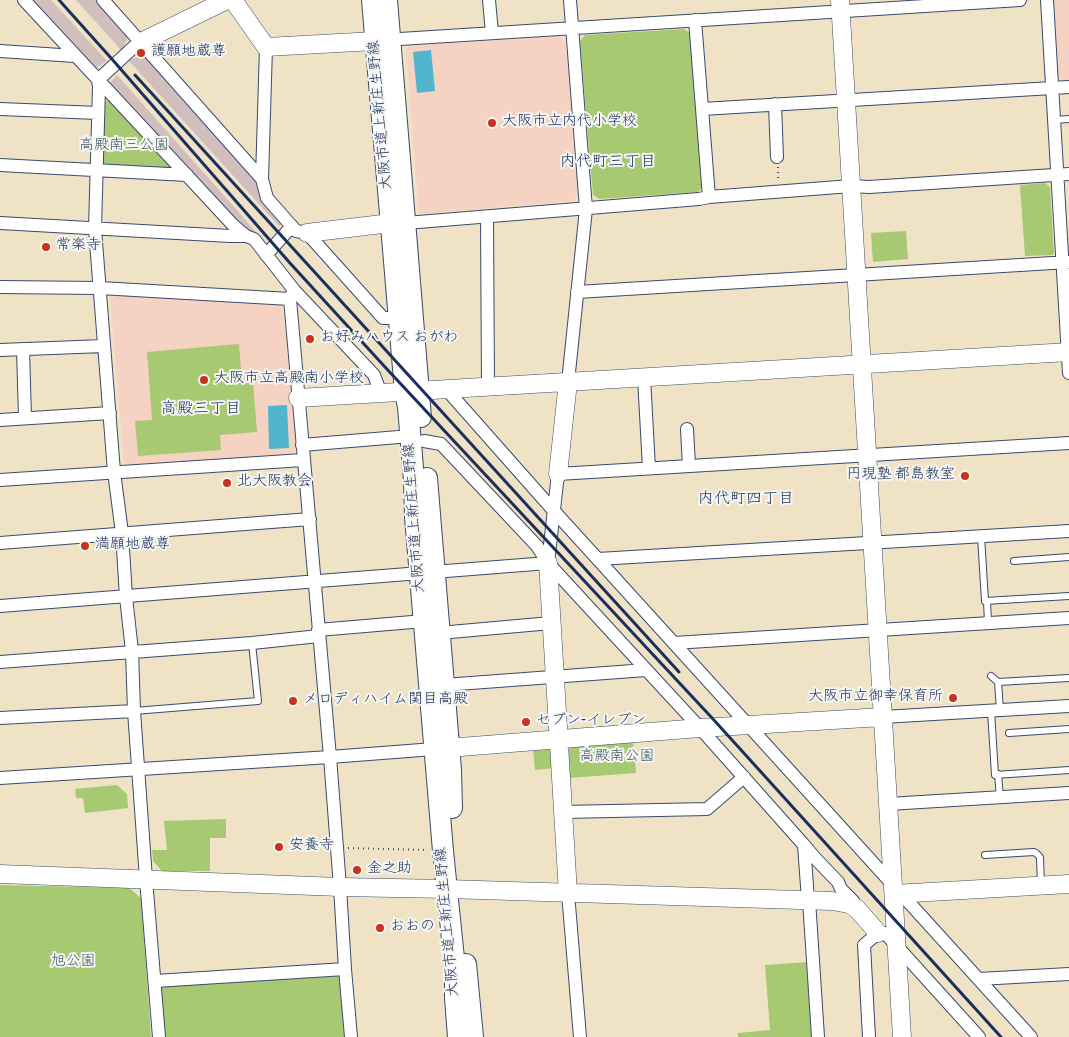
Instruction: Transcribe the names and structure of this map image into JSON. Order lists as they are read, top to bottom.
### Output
{
  "streets": {
    "main road": ["大阪市道上新庄生野線"]
  },
  "districts": ["内代町三丁目", "高殿三丁目", "内代町四丁目"],
  "parks": ["高殿南三公園", "高殿南公園", "旭公園"],
  "places": [
    "護願地蔵尊",
    "大阪市立内代小学校",
    "常楽寺",
    "お好みハウス おがわ",
    "大阪市立高殿南小学校",
    "円現塾 都島教室",
    "北大阪教会",
    "満願地蔵尊",
    "大阪市立御幸保育所",
    "メロディハイム関目高殿",
    "セブン-イレブン",
    "安養寺",
    "金之助",
    "おおの"
  ]
}
